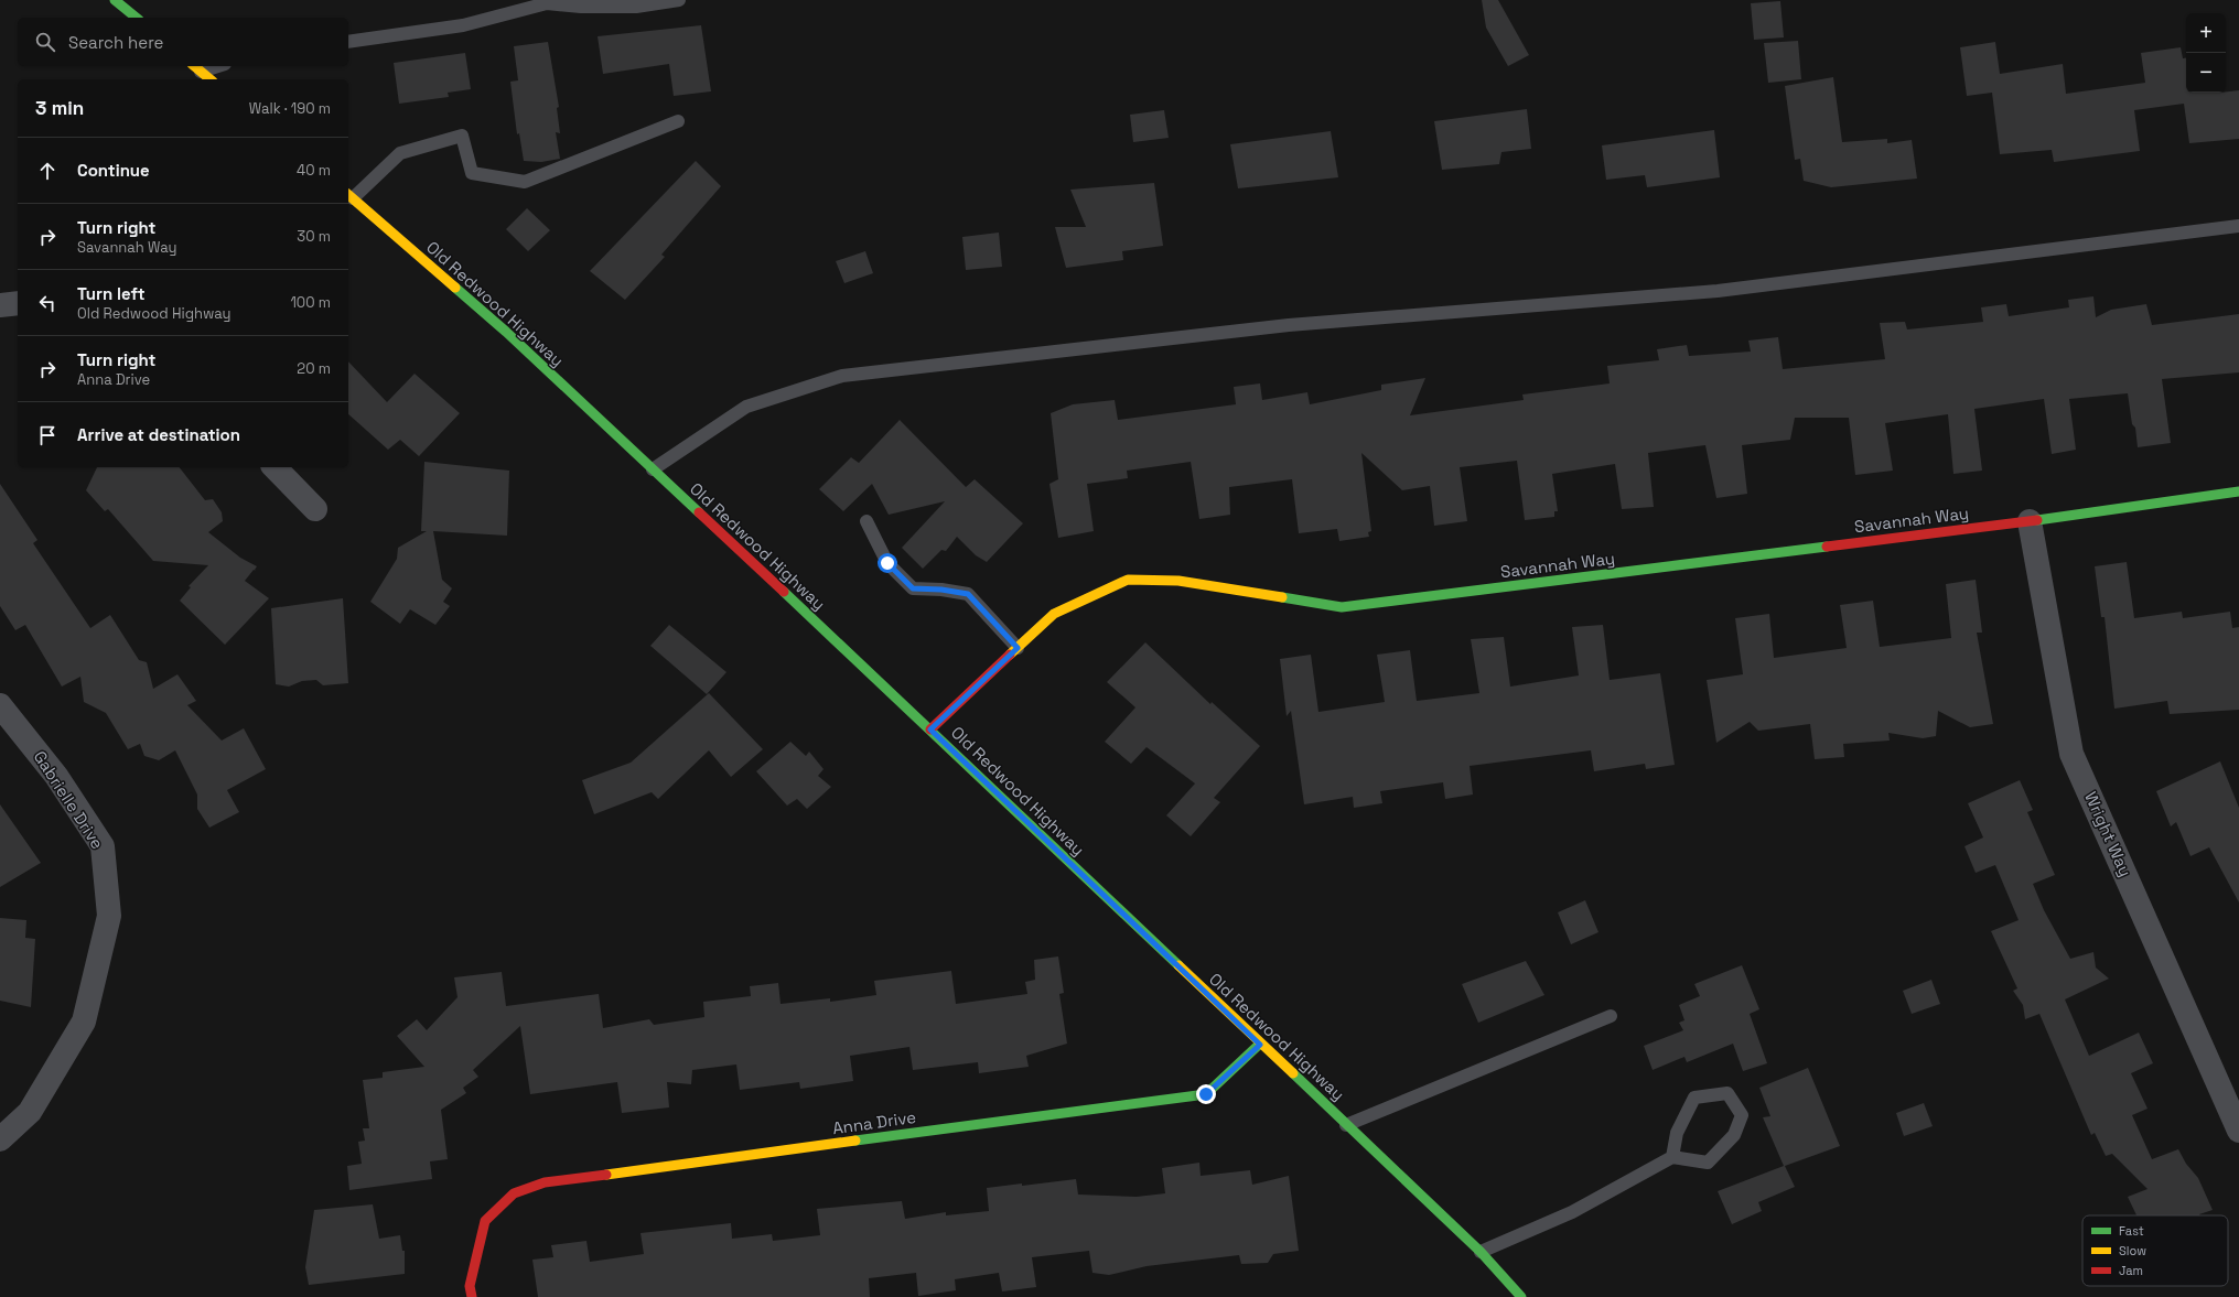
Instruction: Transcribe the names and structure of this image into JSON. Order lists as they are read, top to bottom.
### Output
{
  "streets": {
    "street": [
      "Old Redwood Highway",
      "Savannah Way",
      "Gabrielle Drive",
      "Wright Way",
      "Anna Drive"
    ]
  },
  "crossings": [
    ["Old Redwood Highway", "Savannah Way"],
    ["Old Redwood Highway", "Anna Drive"],
    ["Savannah Way", "Wright Way"]
  ],
  "legend": ["Fast", "Slow", "Jam"],
  "page": {
    "map_buttons": ["+", "−"],
    "search": "Search here",
    "heading": ["3 min", "Walk · 190 m"],
    "list": [
      ["Continue", "40 m"],
      ["Turn right", "Savannah Way", "30 m"],
      ["Turn left", "Old Redwood Highway", "100 m"],
      ["Turn right", "Anna Drive", "20 m"],
      "Arrive at destination"
    ]
  }
}
